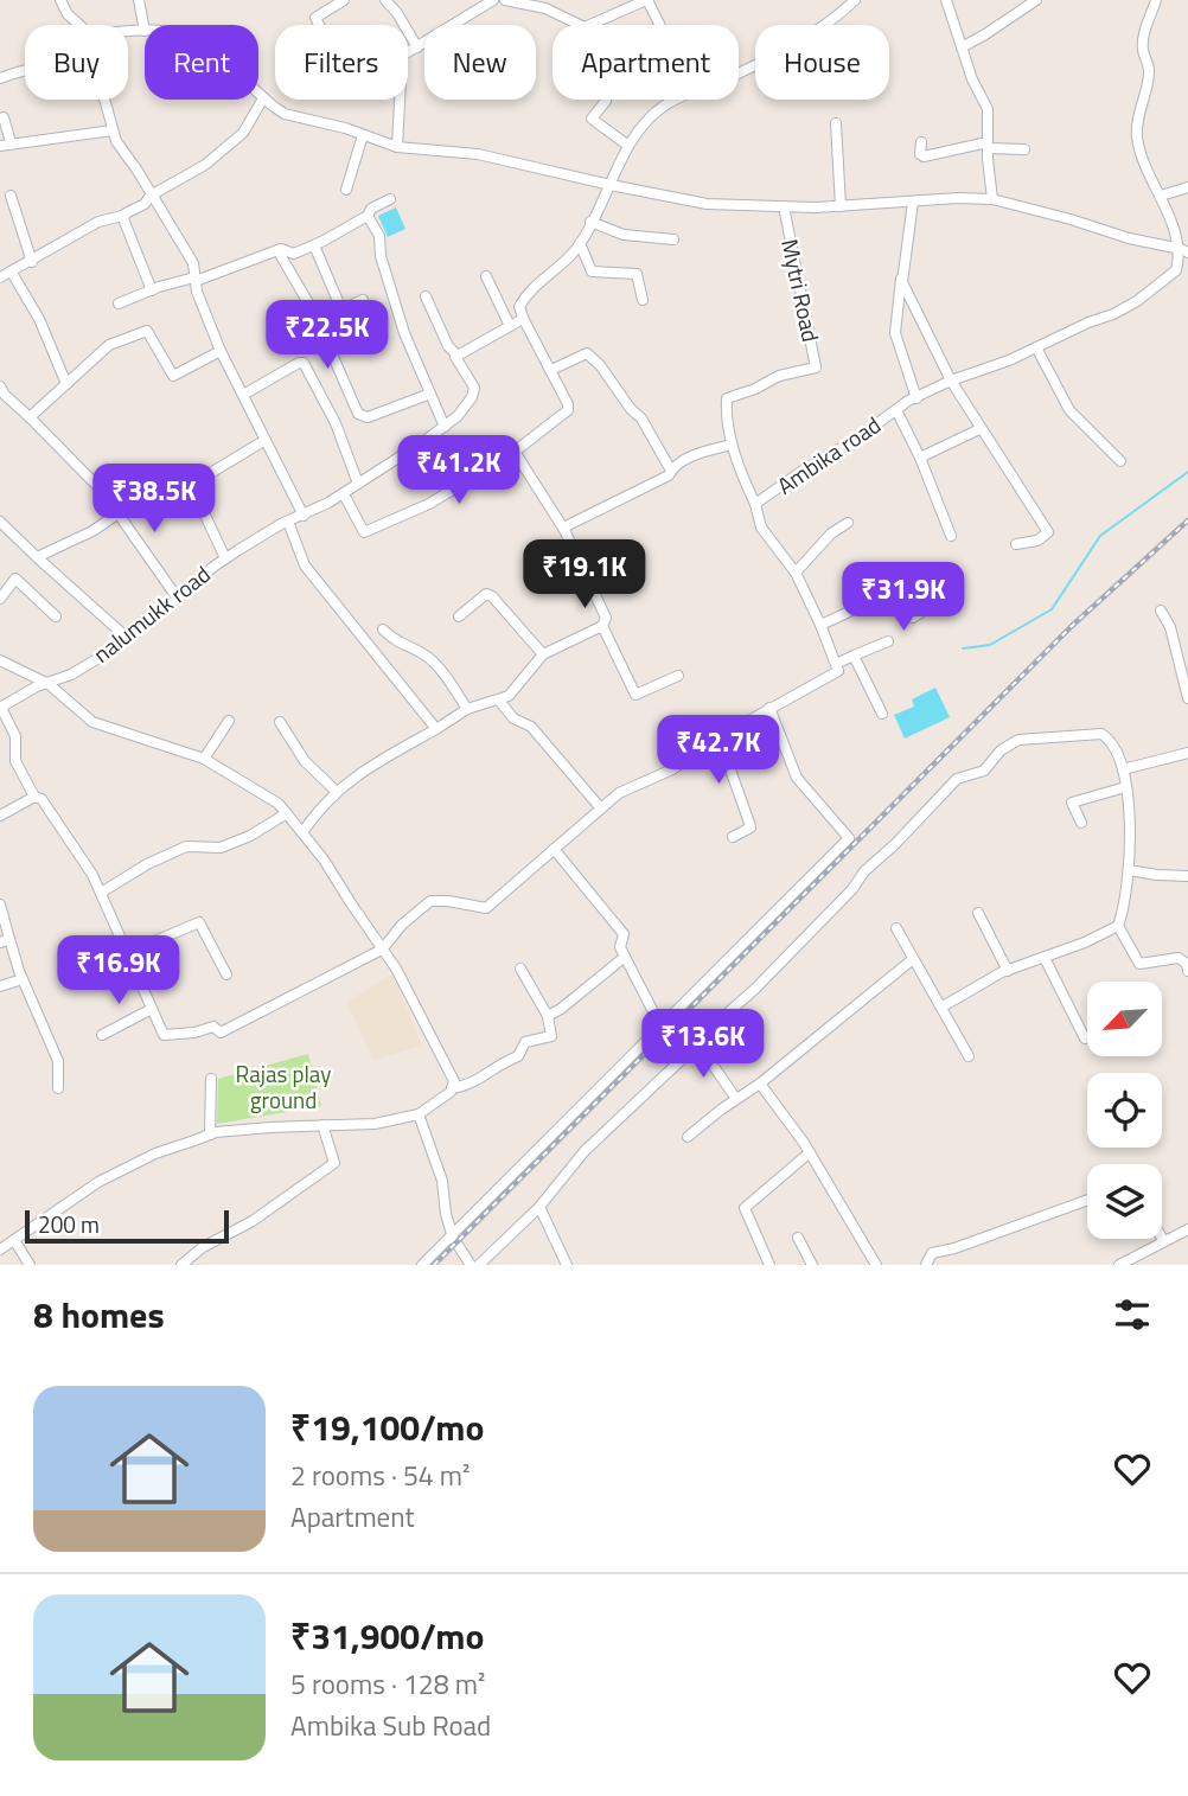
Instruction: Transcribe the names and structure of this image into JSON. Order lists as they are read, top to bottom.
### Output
{
  "streets": {
    "street": ["Mytri Road", "Ambika road", "nalumukk road"]
  },
  "crossings": [
    ["Mytri Road", "Ambika road"]
  ],
  "parks": ["Rajas play ground"],
  "scale_bar": "200 m",
  "north": "bottom left",
  "page": {
    "chip": [
      "Buy",
      "Rent",
      "Filters",
      "New",
      "Apartment",
      "House"
    ],
    "price": [
      "₹22.5K",
      "₹41.2K",
      "₹38.5K",
      "₹19.1K",
      "₹31.9K",
      "₹42.7K",
      "₹16.9K",
      "₹13.6K"
    ],
    "scale": "200 m",
    "heading": "8 homes",
    "list": [
      {
        "name": "₹19,100/mo",
        "note": "2 rooms · 54 m² · Apartment"
      },
      {
        "name": "₹31,900/mo",
        "note": "5 rooms · 128 m² · Ambika Sub Road"
      }
    ]
  }
}
